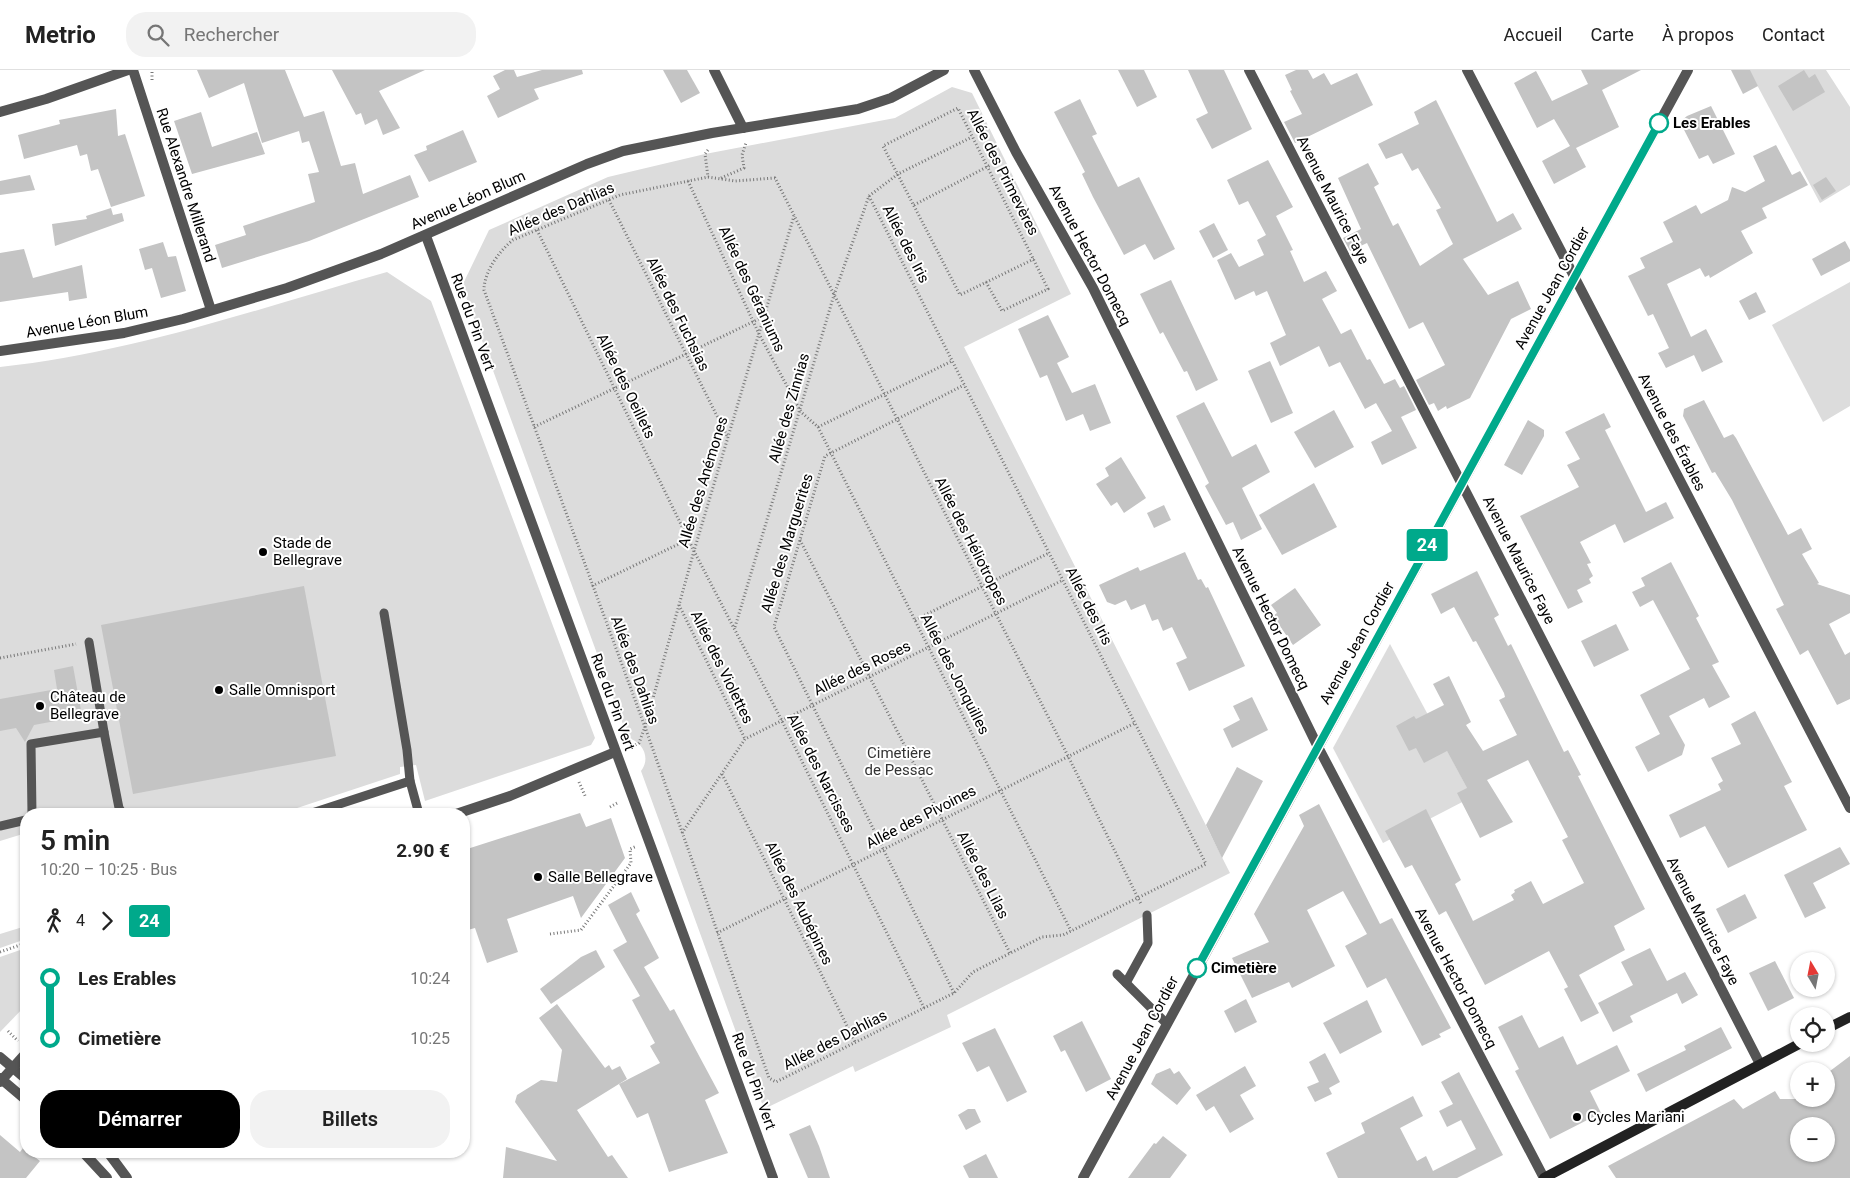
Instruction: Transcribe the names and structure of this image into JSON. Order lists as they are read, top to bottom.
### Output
{
  "streets": {
    "street": [
      "Rue Alexandre Millerand",
      "Avenue Léon Blum",
      "Avenue Maurice Faye",
      "Avenue Hector Domecq",
      "Avenue Jean Cordier",
      "Rue du Pin Vert",
      "Avenue des Érables"
    ],
    "path": [
      "Allée des Primevères",
      "Allée des Dahlias",
      "Allée des Iris",
      "Allée des Géraniums",
      "Allée des Fuchsias",
      "Allée des Oeillets",
      "Allée des Zinnias",
      "Allée des Anémones",
      "Allée des Héliotropes",
      "Allée des Marguerites",
      "Allée des Violettes",
      "Allée des Roses",
      "Allée des Jonquilles",
      "Allée des Narcisses",
      "Allée des Pivoines",
      "Allée des Lilas",
      "Allée des Aubépines"
    ]
  },
  "crossings": [
    ["Rue Alexandre Millerand", "Avenue Léon Blum"],
    ["Avenue Léon Blum", "Rue du Pin Vert"],
    ["Avenue Maurice Faye", "Avenue Jean Cordier"],
    ["Allée des Dahlias", "Allée des Iris"],
    ["Allée des Dahlias", "Allée des Géraniums"],
    ["Allée des Dahlias", "Allée des Fuchsias"],
    ["Allée des Dahlias", "Allée des Oeillets"],
    ["Allée des Dahlias", "Allée des Anémones"],
    ["Allée des Dahlias", "Allée des Héliotropes"],
    ["Allée des Dahlias", "Allée des Marguerites"],
    ["Allée des Dahlias", "Allée des Roses"],
    ["Allée des Dahlias", "Allée des Narcisses"],
    ["Allée des Dahlias", "Allée des Pivoines"],
    ["Allée des Dahlias", "Allée des Lilas"],
    ["Allée des Dahlias", "Allée des Aubépines"],
    ["Allée des Iris", "Allée des Zinnias"],
    ["Allée des Iris", "Allée des Héliotropes"],
    ["Allée des Iris", "Allée des Roses"],
    ["Allée des Iris", "Allée des Jonquilles"],
    ["Allée des Iris", "Allée des Pivoines"],
    ["Avenue Hector Domecq", "Avenue Jean Cordier"],
    ["Avenue Jean Cordier", "Avenue des Érables"],
    ["Allée des Géraniums", "Allée des Zinnias"],
    ["Allée des Géraniums", "Allée des Anémones"],
    ["Allée des Géraniums", "Allée des Jonquilles"],
    ["Allée des Fuchsias", "Allée des Anémones"],
    ["Allée des Oeillets", "Allée des Anémones"],
    ["Allée des Oeillets", "Allée des Narcisses"],
    ["Allée des Zinnias", "Allée des Héliotropes"],
    ["Allée des Zinnias", "Allée des Narcisses"],
    ["Allée des Anémones", "Allée des Héliotropes"],
    ["Allée des Anémones", "Allée des Violettes"],
    ["Allée des Anémones", "Allée des Narcisses"],
    ["Allée des Héliotropes", "Allée des Roses"],
    ["Allée des Héliotropes", "Allée des Pivoines"],
    ["Allée des Marguerites", "Allée des Roses"],
    ["Allée des Marguerites", "Allée des Jonquilles"],
    ["Allée des Marguerites", "Allée des Pivoines"],
    ["Allée des Marguerites", "Allée des Lilas"],
    ["Allée des Violettes", "Allée des Roses"],
    ["Allée des Roses", "Allée des Jonquilles"],
    ["Allée des Roses", "Allée des Narcisses"],
    ["Allée des Roses", "Allée des Lilas"],
    ["Allée des Roses", "Allée des Aubépines"],
    ["Allée des Jonquilles", "Allée des Pivoines"],
    ["Allée des Narcisses", "Allée des Pivoines"],
    ["Allée des Pivoines", "Allée des Lilas"],
    ["Allée des Pivoines", "Allée des Aubépines"]
  ],
  "parks": ["Cimetière de Pessac"],
  "places": [
    "Les Erables",
    "Stade de Bellegrave",
    "Salle Omnisport",
    "Château de Bellegrave",
    "Salle Bellegrave",
    "Cimetière",
    "Cycles Mariani"
  ],
  "lines": ["bus line 24"],
  "north": "top",
  "page": {
    "header": "Metrio",
    "search": "Rechercher",
    "nav": [
      "Accueil",
      "Carte",
      "À propos",
      "Contact"
    ],
    "on_map": "24",
    "heading": ["5 min", "10:20 – 10:25 · Bus", "2.90 €"],
    "legs": ["4", "24"],
    "list": [
      {
        "name": "Les Erables",
        "value": "10:24"
      },
      {
        "name": "Cimetière",
        "value": "10:25"
      }
    ],
    "map_buttons": ["+", "−"],
    "buttons": ["Démarrer", "Billets"]
  }
}
